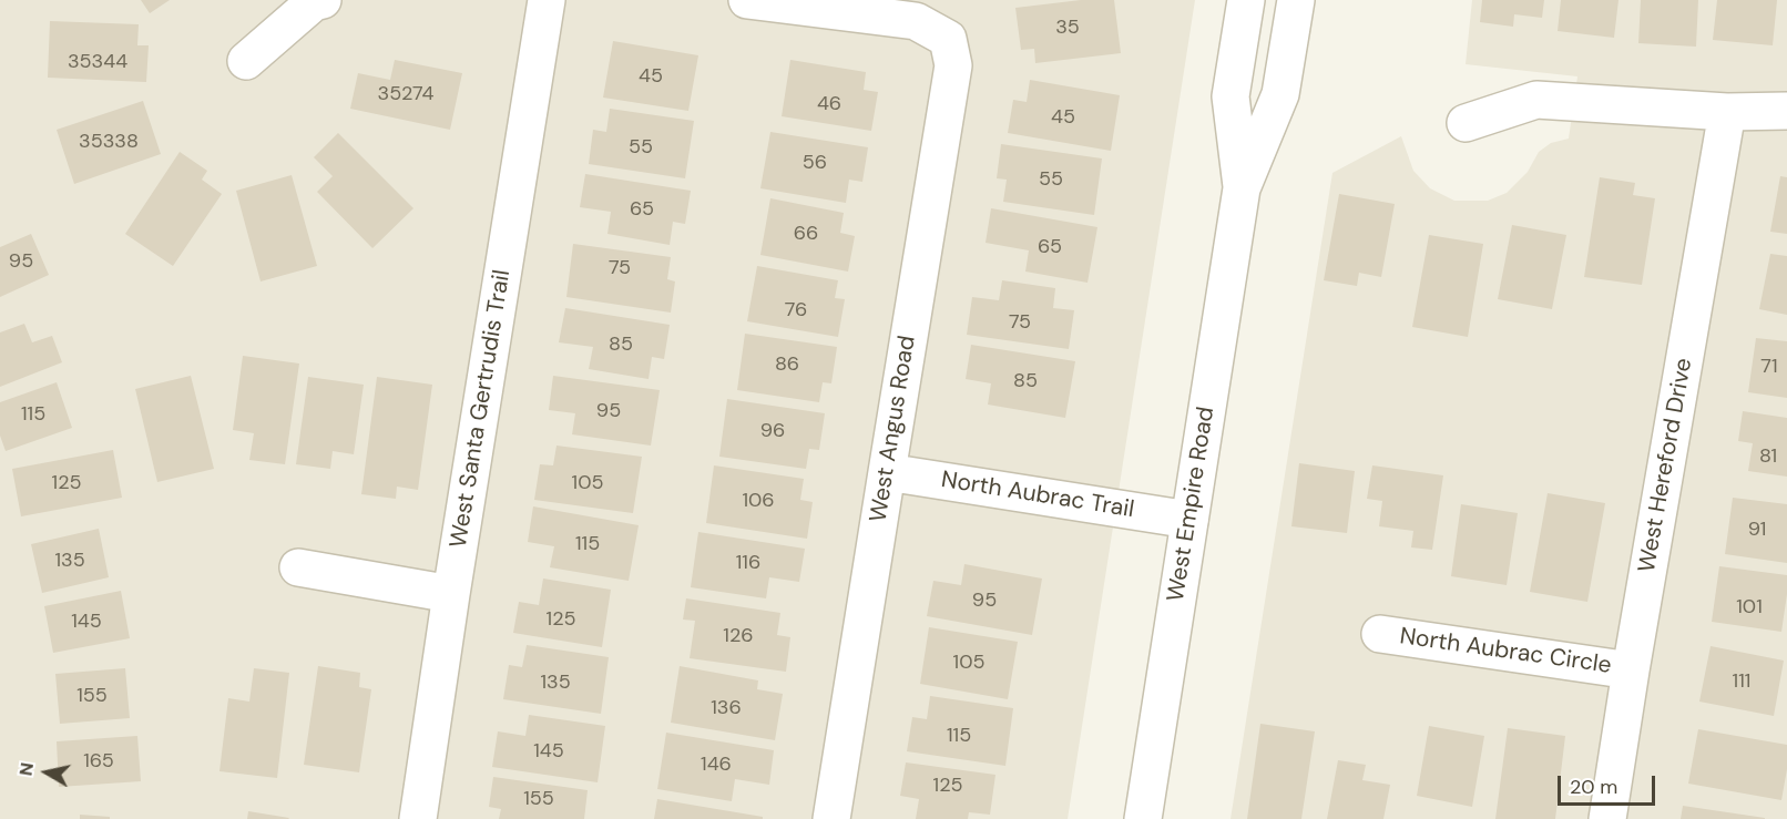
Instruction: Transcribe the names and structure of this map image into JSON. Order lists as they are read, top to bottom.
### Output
{
  "streets": {
    "street": [
      "West Santa Gertrudis Trail",
      "West Angus Road",
      "West Hereford Drive",
      "North Aubrac Trail",
      "West Empire Road",
      "North Aubrac Circle"
    ]
  },
  "crossings": [
    ["West Angus Road", "North Aubrac Trail"],
    ["West Hereford Drive", "North Aubrac Circle"],
    ["North Aubrac Trail", "West Empire Road"]
  ],
  "house_numbers": [
    "35",
    "35344",
    "45",
    "35274",
    "46",
    "45",
    "35338",
    "55",
    "56",
    "55",
    "65",
    "66",
    "65",
    "95",
    "75",
    "76",
    "75",
    "85",
    "86",
    "71",
    "85",
    "95",
    "115",
    "96",
    "81",
    "125",
    "105",
    "106",
    "91",
    "115",
    "135",
    "116",
    "95",
    "101",
    "125",
    "145",
    "126",
    "105",
    "111",
    "135",
    "155",
    "136",
    "115",
    "145",
    "165",
    "146",
    "125",
    "155"
  ],
  "scale_bar": "20 m",
  "north": "left"
}
